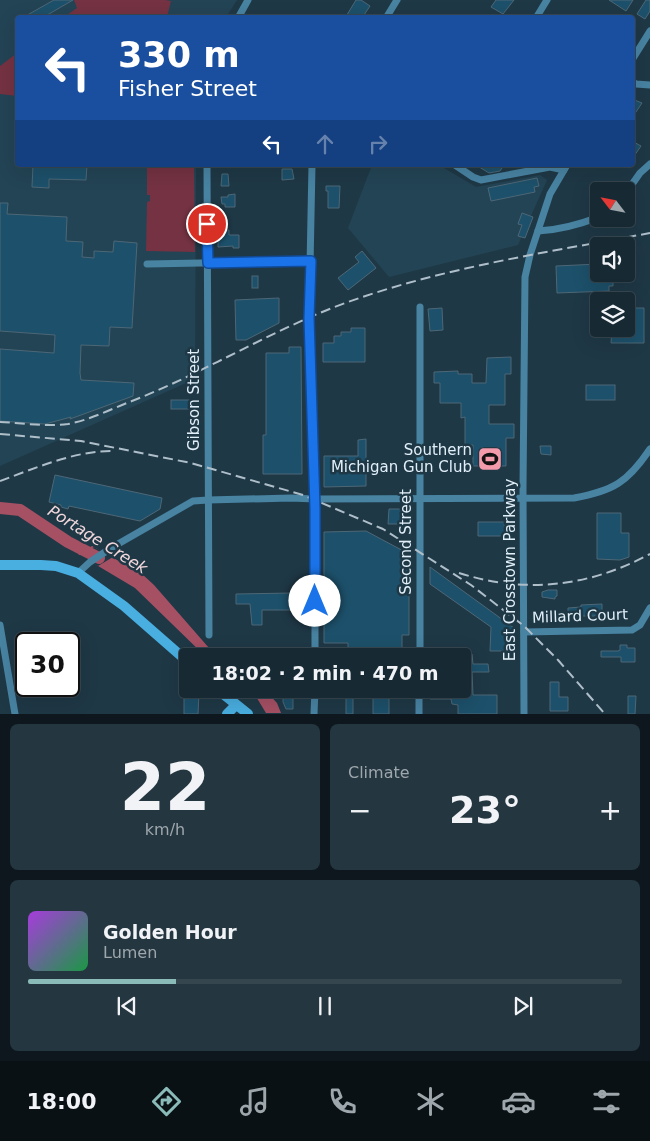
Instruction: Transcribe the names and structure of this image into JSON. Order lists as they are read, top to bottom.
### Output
{
  "streets": {
    "street": [
      "Gibson Street",
      "Second Street",
      "East Crosstown Parkway",
      "Millard Court"
    ]
  },
  "crossings": [
    ["East Crosstown Parkway", "Millard Court"]
  ],
  "water": ["Portage Creek"],
  "places": {
    "sports": ["Southern Michigan Gun Club"]
  },
  "north": "top left",
  "page": {
    "turn": ["330 m", "Fisher Street"],
    "limit": "30",
    "trip": "18:02 · 2 min · 470 m",
    "tile": [
      ["22", "km/h"],
      "Climate"
    ],
    "heat": ["−", "23°", "+"],
    "song": ["Golden Hour", "Lumen"],
    "tabs": "18:00"
  }
}
